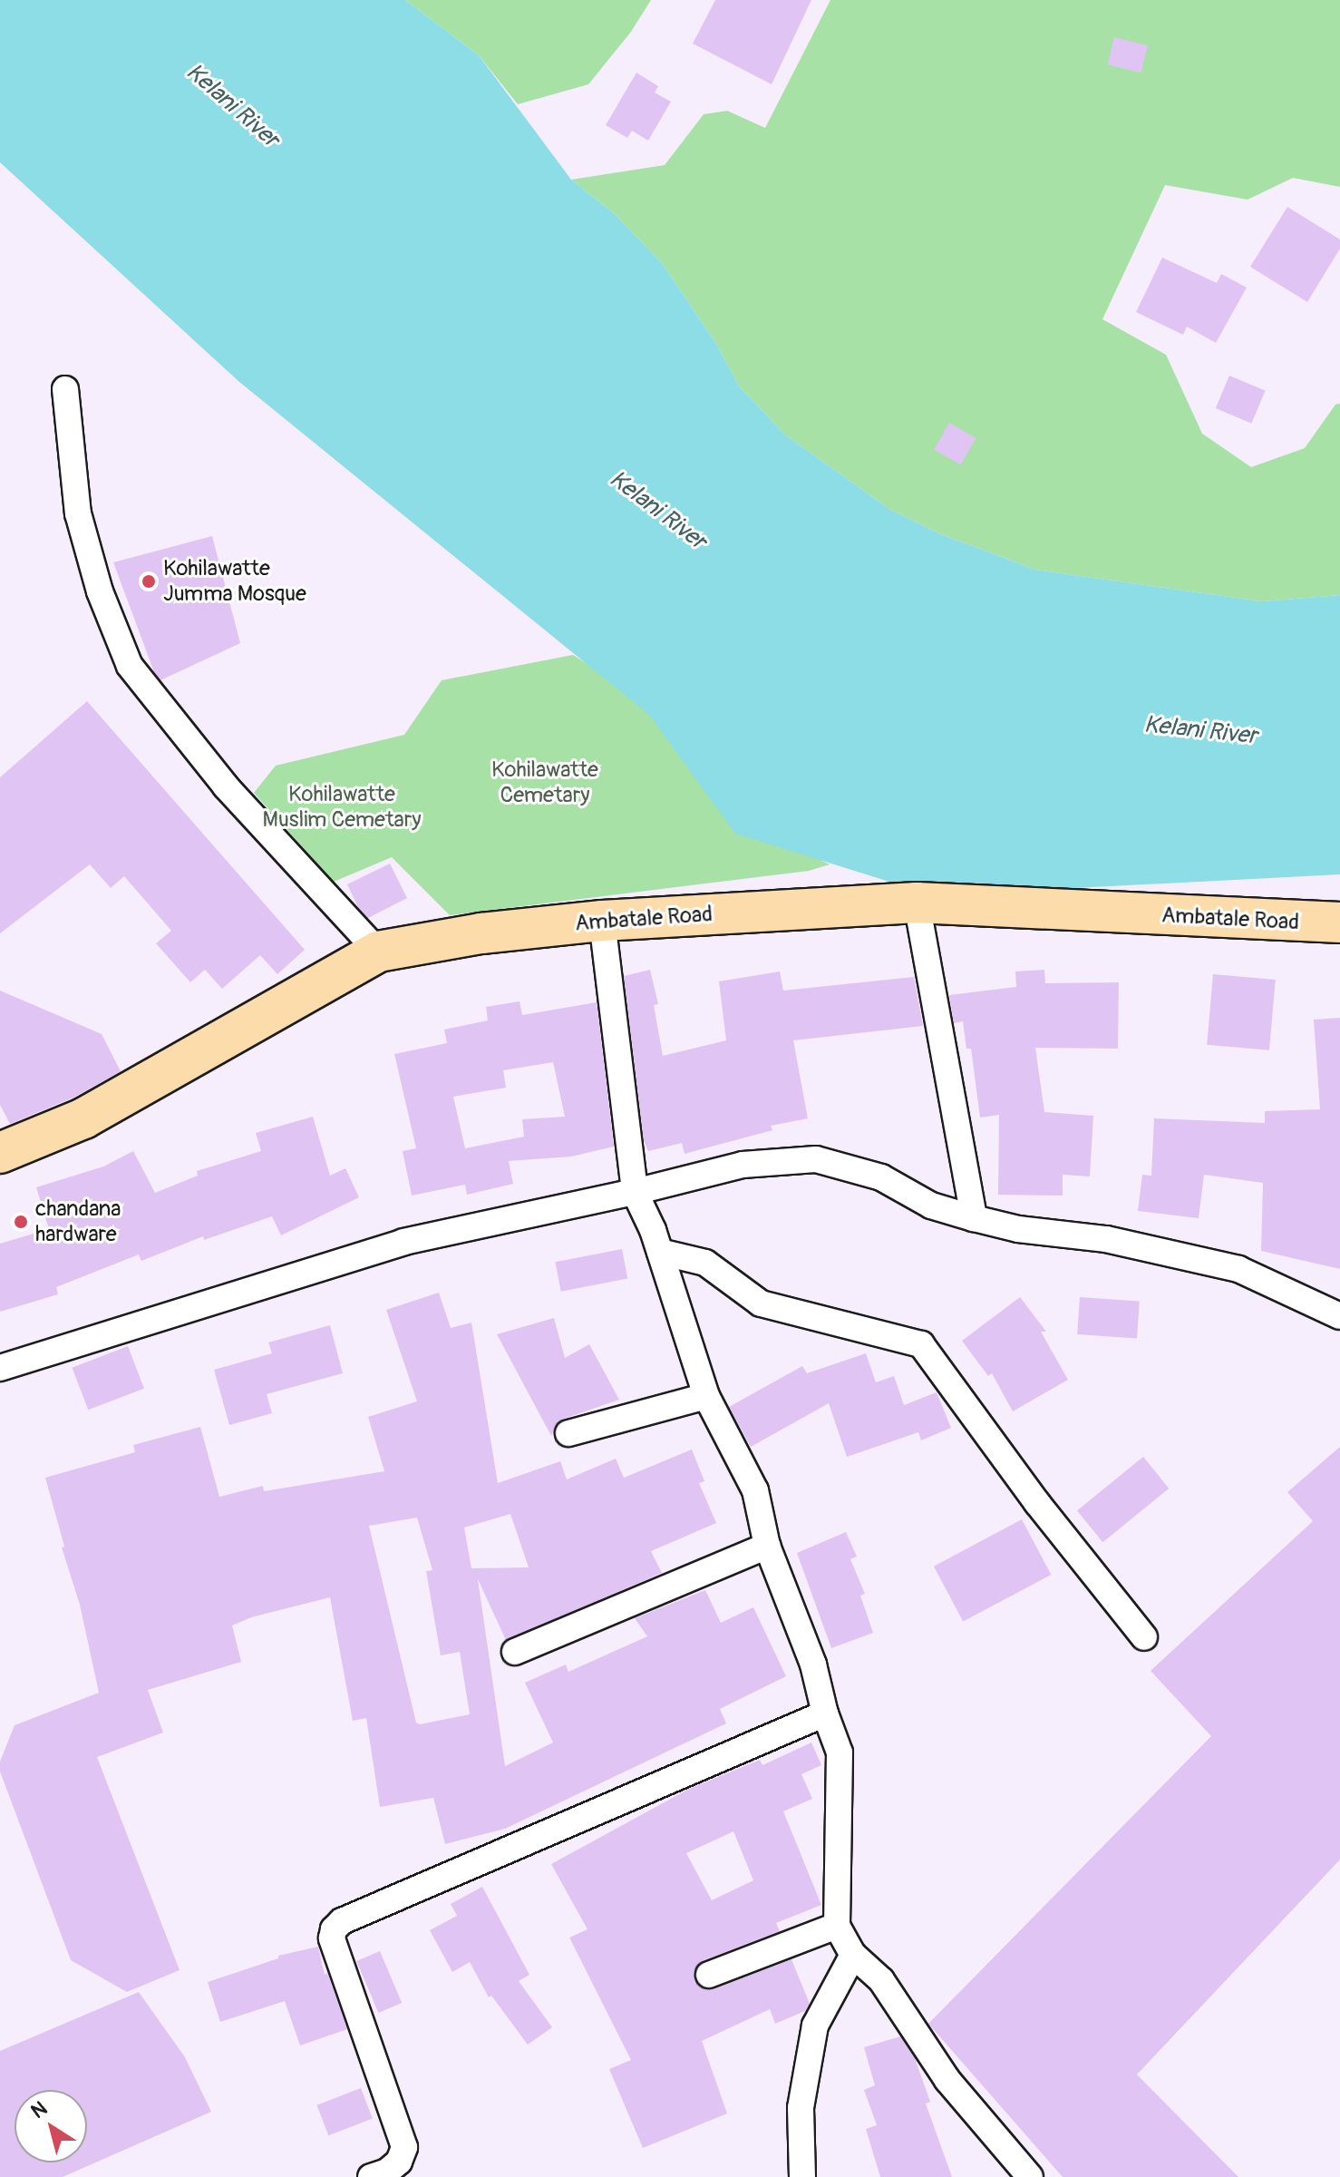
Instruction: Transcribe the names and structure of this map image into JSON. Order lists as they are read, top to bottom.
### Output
{
  "streets": {
    "main road": ["Ambatale Road"]
  },
  "water": ["Kelani River"],
  "parks": ["Kohilawatte Cemetary", "Kohilawatte Muslim Cemetary"],
  "places": ["Kohilawatte Jumma Mosque", "chandana hardware"],
  "north": "top left"
}
